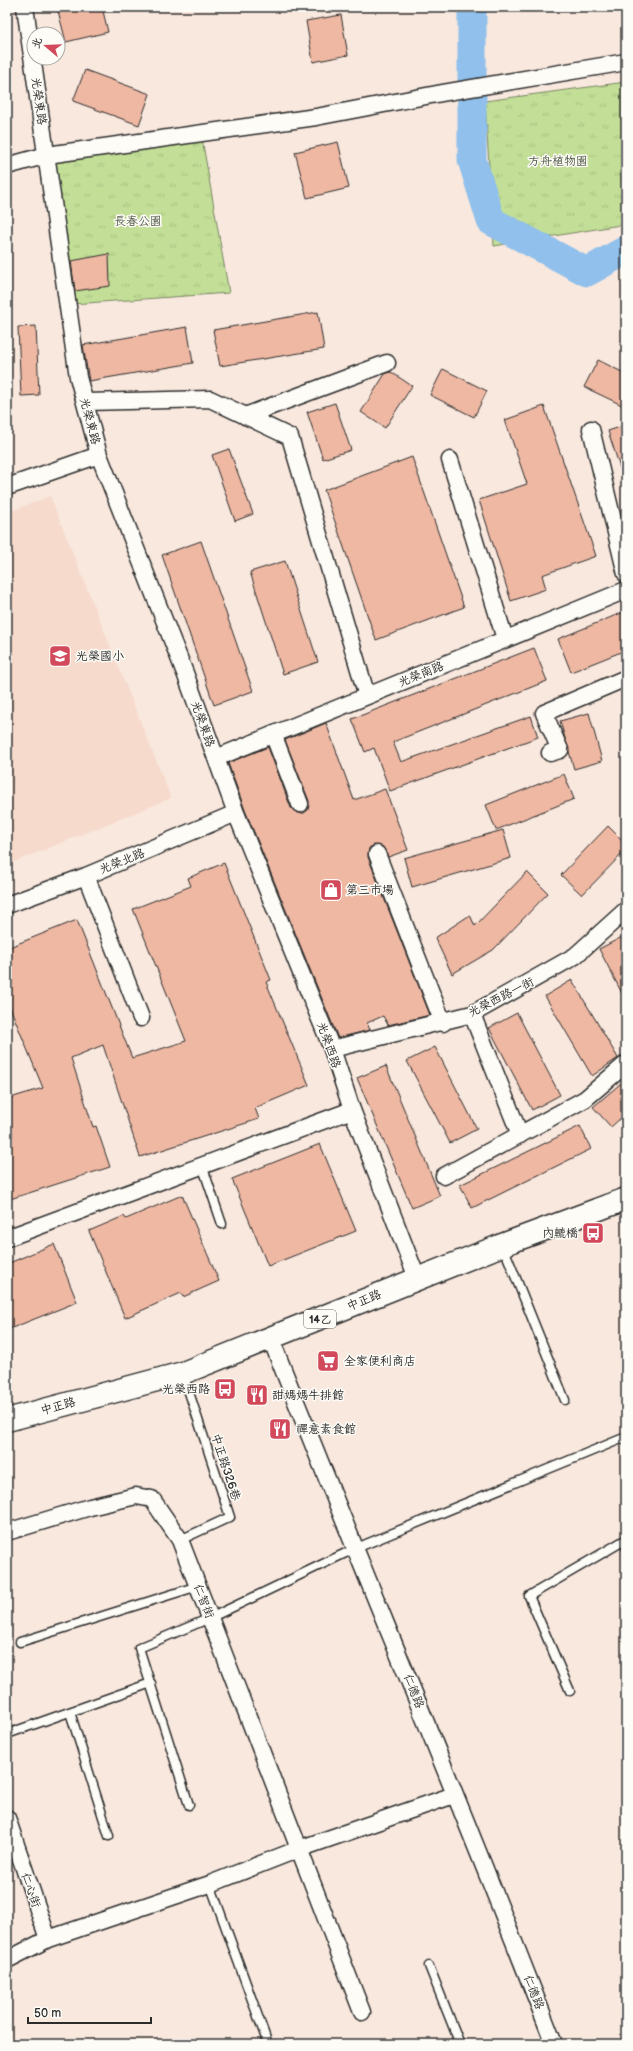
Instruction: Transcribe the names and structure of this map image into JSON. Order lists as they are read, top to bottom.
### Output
{
  "streets": {
    "main road": ["中正路", "14乙"],
    "street": [
      "光榮東路",
      "光榮南路",
      "光榮北路",
      "光榮西路一街",
      "光榮西路",
      "仁智街",
      "仁德路",
      "仁心街"
    ],
    "lane": ["中正路326巷"]
  },
  "crossings": [
    ["光榮東路", "光榮南路"],
    ["光榮東路", "光榮北路"],
    ["光榮東路", "光榮西路"],
    ["光榮北路", "光榮西路"],
    ["光榮西路一街", "光榮西路"],
    ["光榮西路", "中正路"],
    ["中正路", "中正路326巷"],
    ["中正路", "仁德路"],
    ["中正路326巷", "仁智街"]
  ],
  "parks": ["方舟植物園", "長春公園"],
  "places": {
    "school or university": ["光榮國小"],
    "shop": ["第三市場"],
    "bus stop": ["內轆橋", "光榮西路"],
    "supermarket": ["全家便利商店"],
    "restaurant": ["甜媽媽牛排館", "禪意素食館"]
  },
  "scale_bar": "50 m",
  "north": "left"
}
